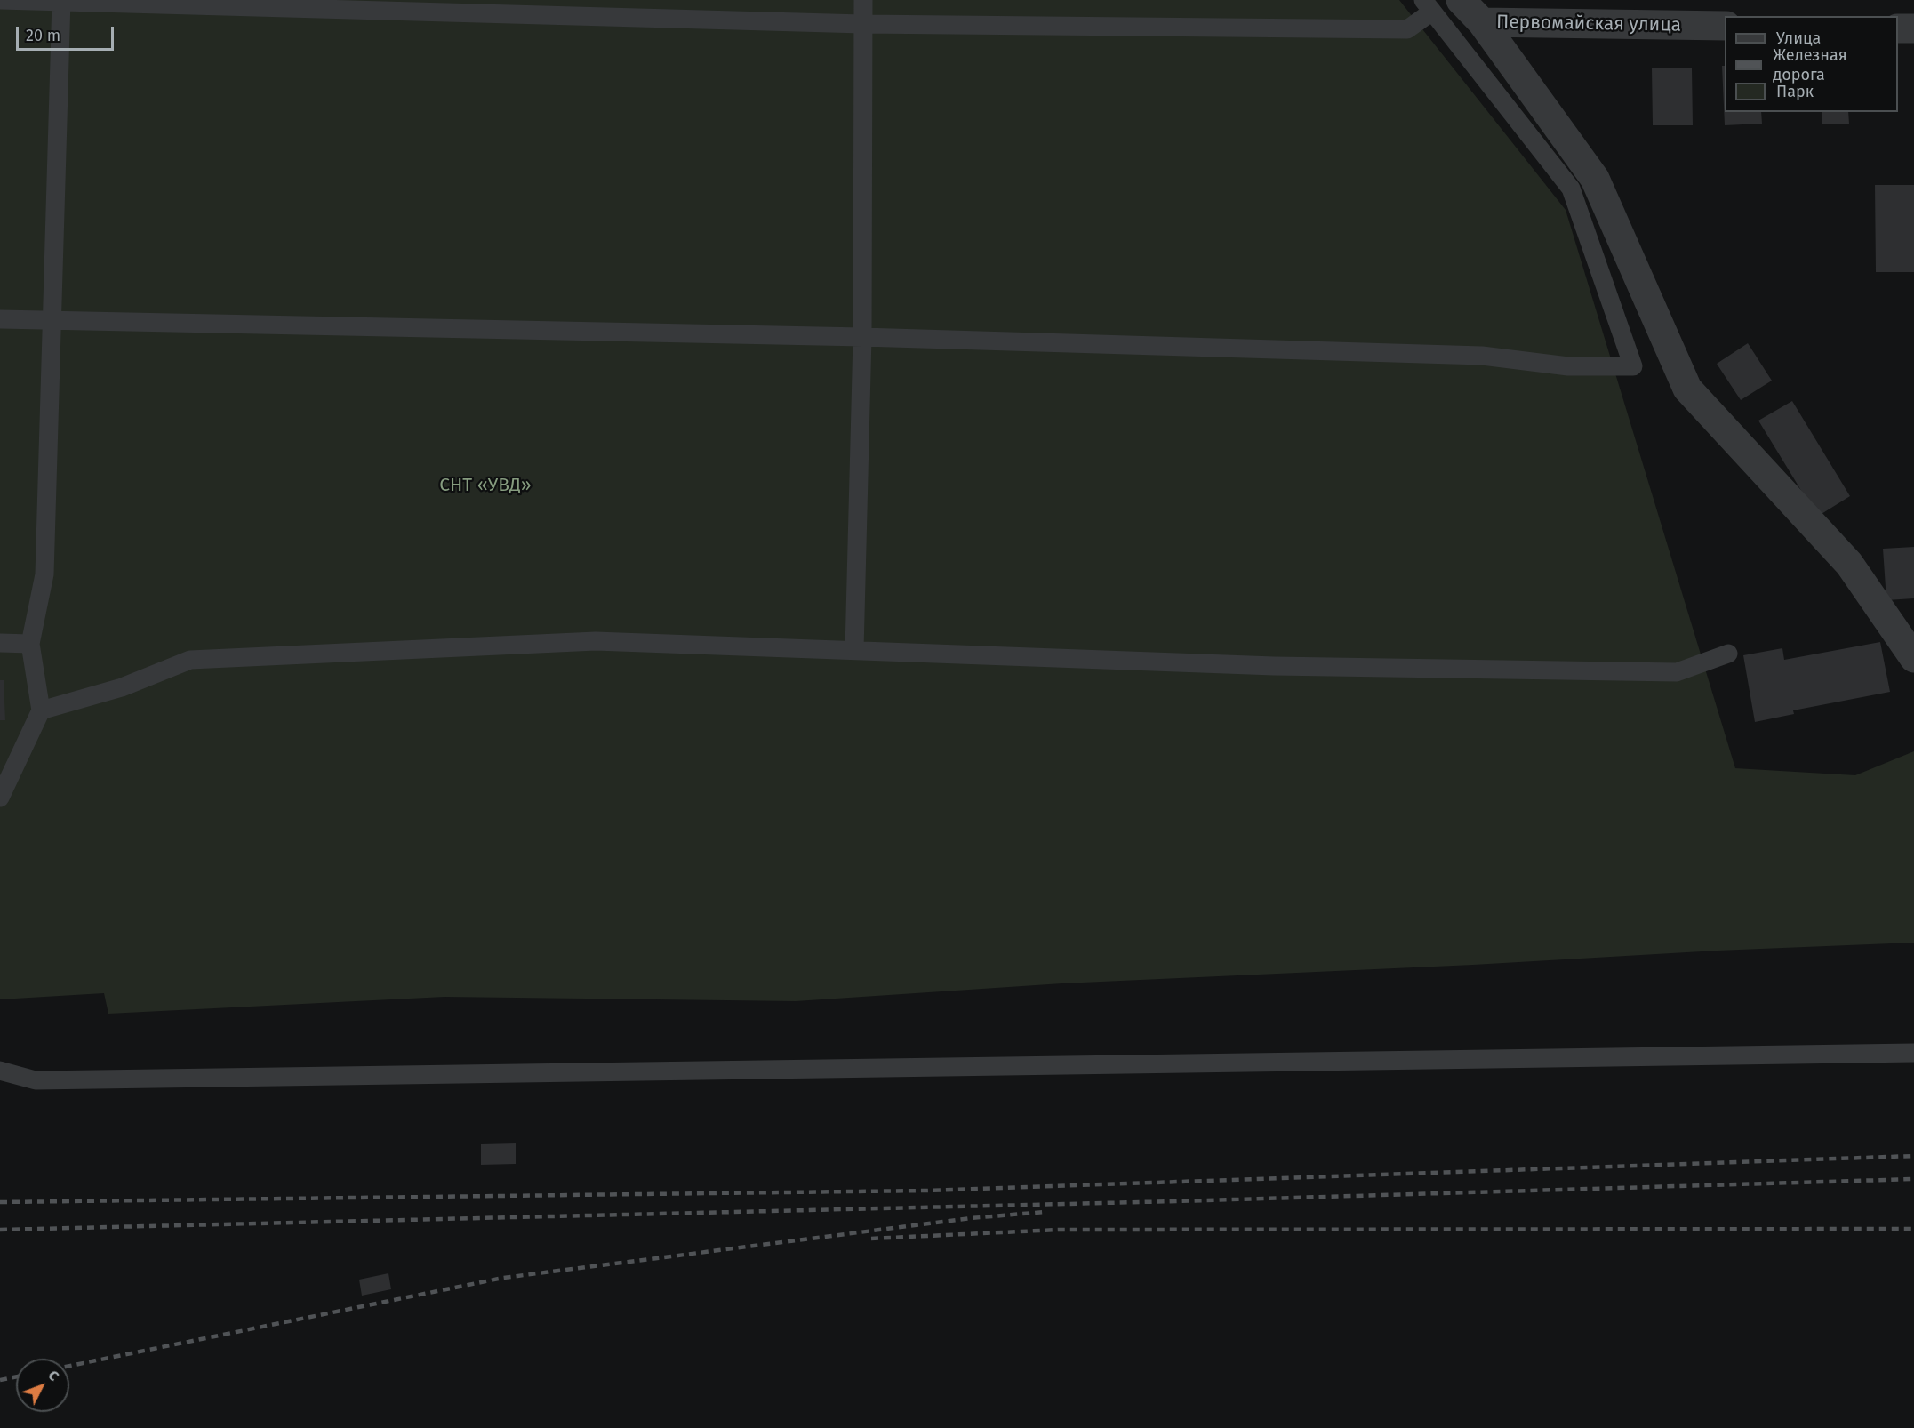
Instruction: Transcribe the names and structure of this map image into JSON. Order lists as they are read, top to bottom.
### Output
{
  "streets": {
    "street": ["Первомайская улица"]
  },
  "parks": ["СНТ «УВД»"],
  "legend": ["Улица", "Железная дорога", "Парк"],
  "scale_bar": "20 m",
  "north": "top right"
}
